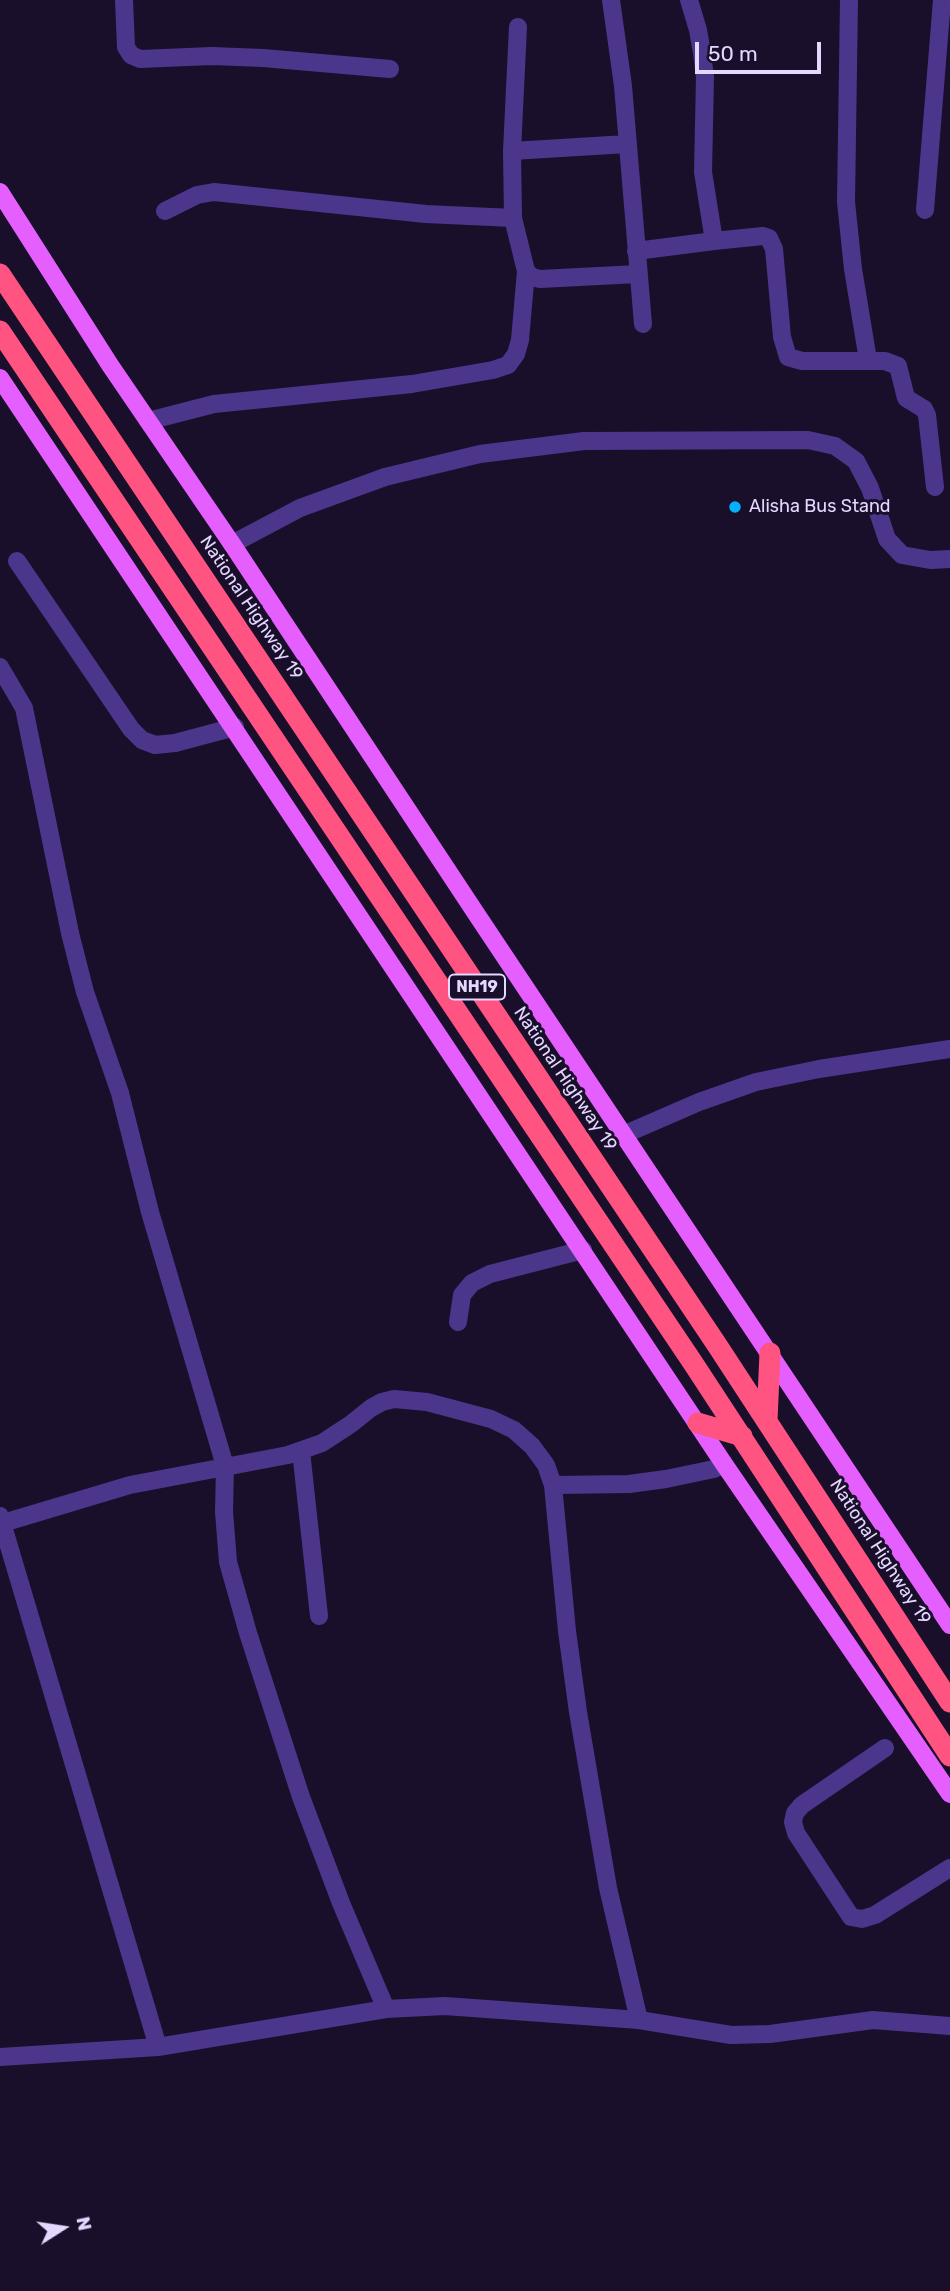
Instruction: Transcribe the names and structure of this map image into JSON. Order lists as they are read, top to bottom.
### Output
{
  "streets": {
    "highway": ["National Highway 19", "NH19"]
  },
  "places": ["Alisha Bus Stand"],
  "scale_bar": "50 m",
  "north": "right"
}
